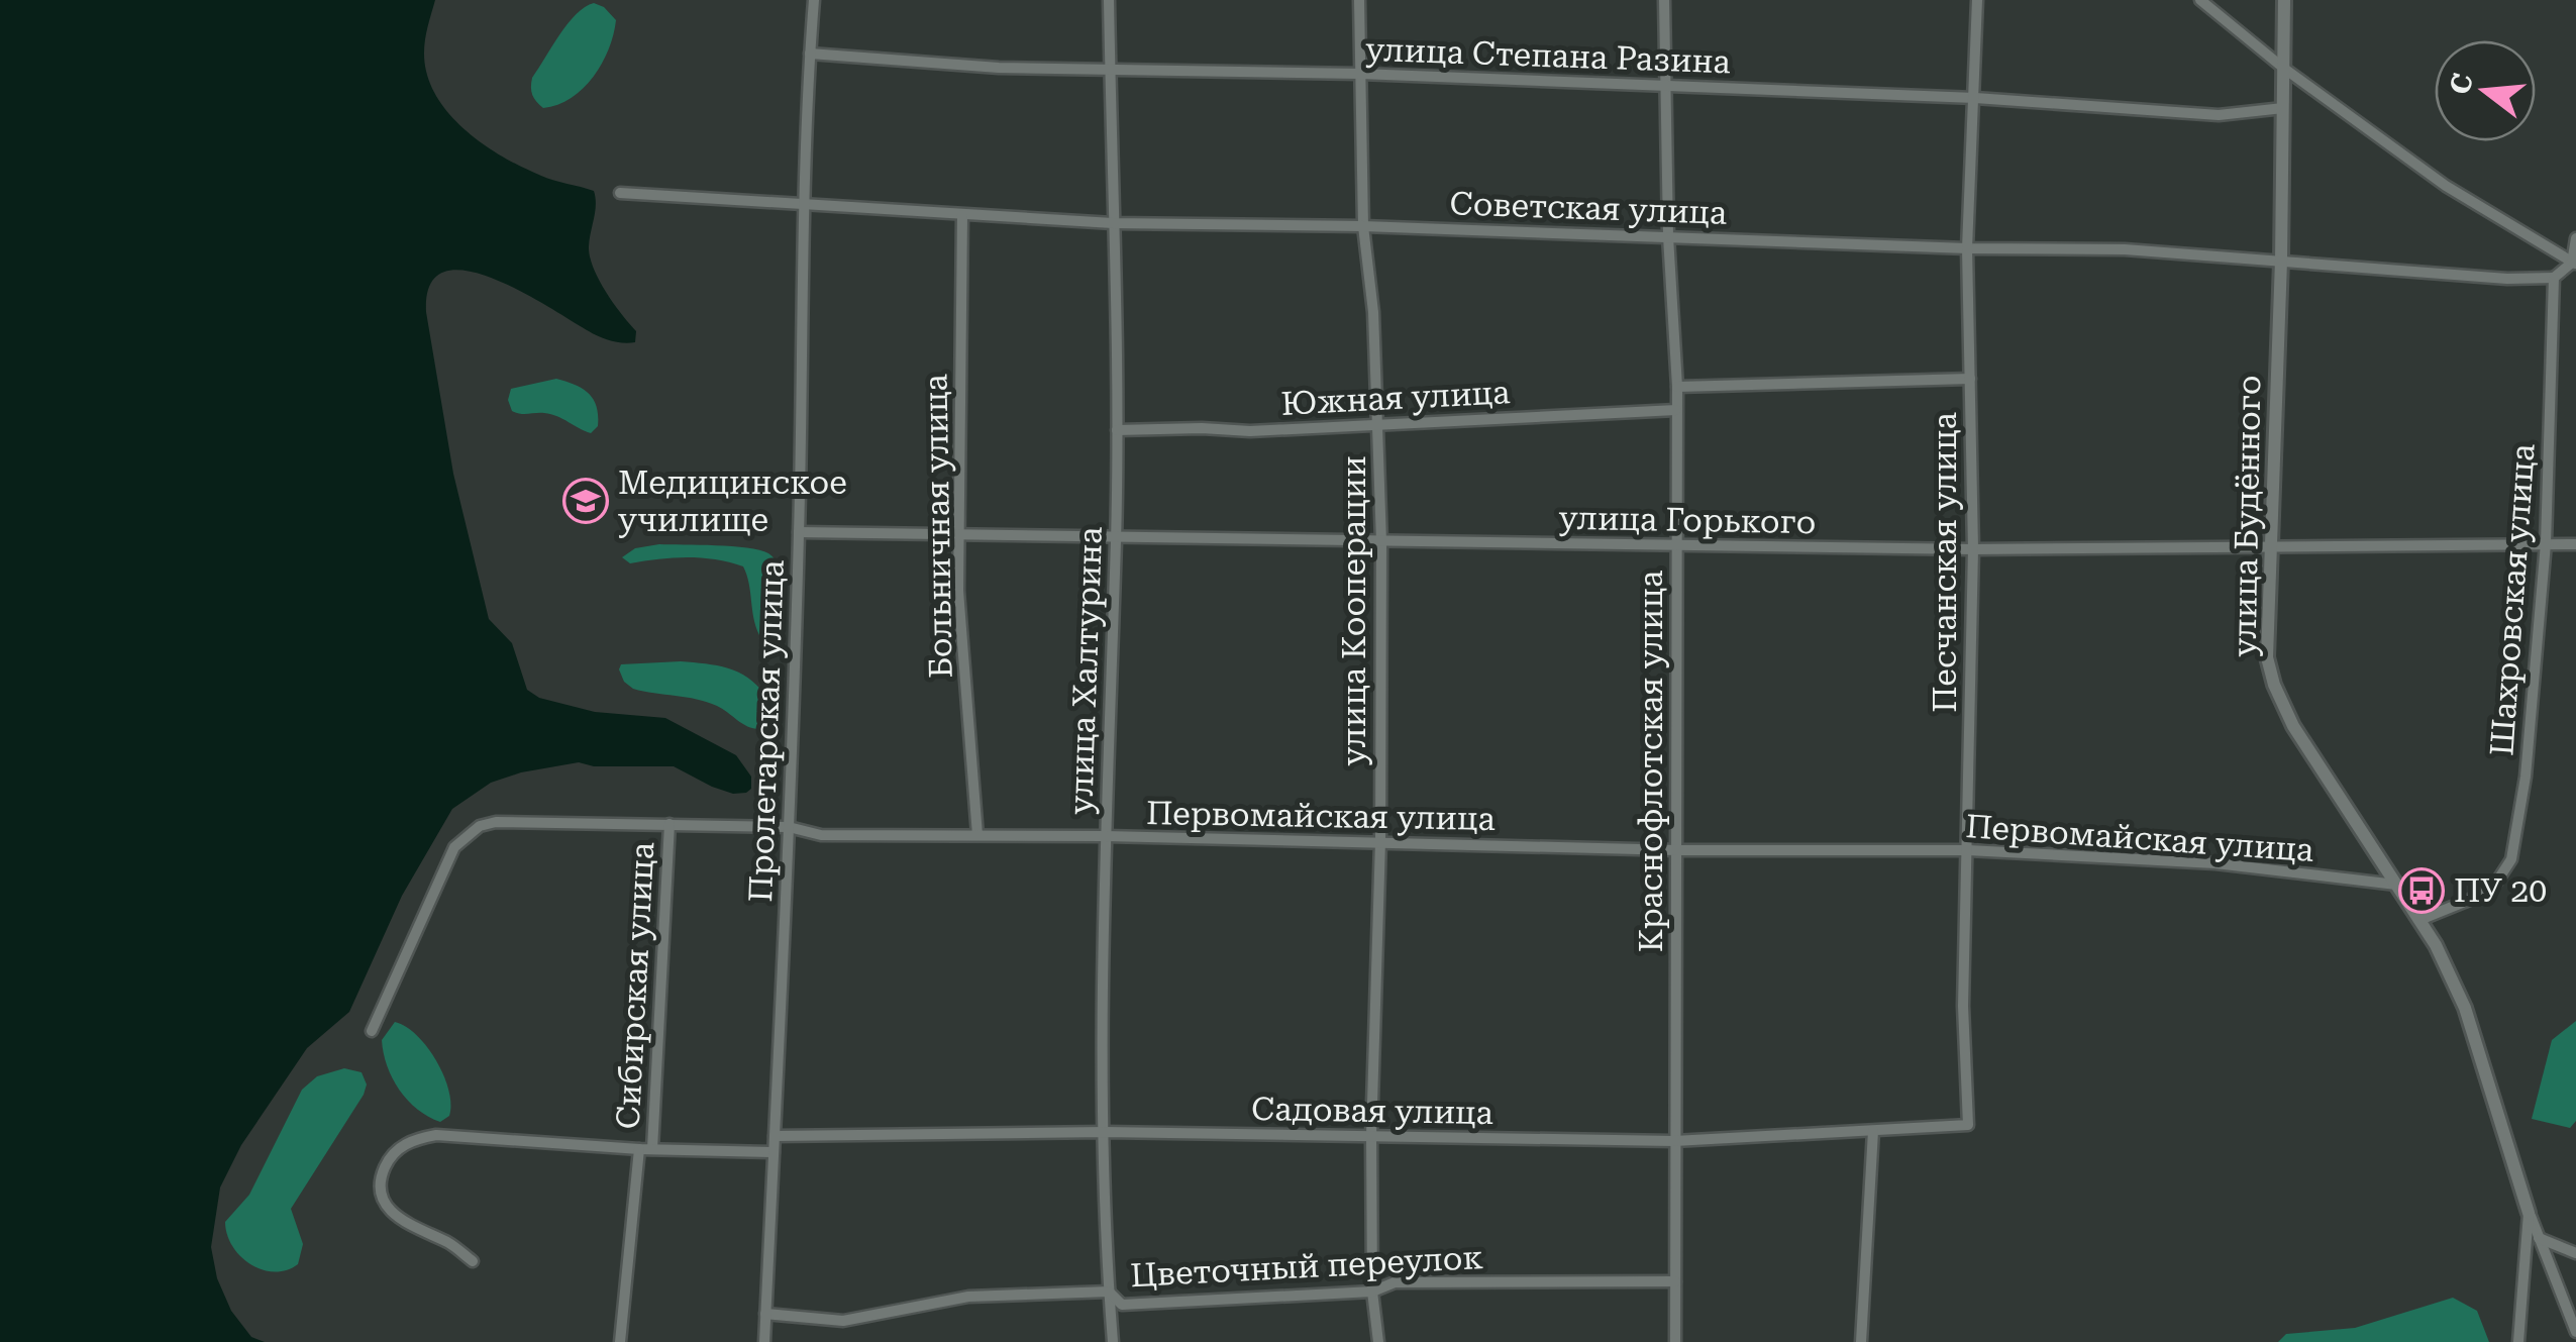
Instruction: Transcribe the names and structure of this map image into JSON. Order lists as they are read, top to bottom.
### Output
{
  "streets": {
    "street": [
      "улица Степана Разина",
      "Советская улица",
      "Южная улица",
      "улица Будённого",
      "улица Горького",
      "Больничная улица",
      "Песчанская улица",
      "Шахровская улица",
      "улица Кооперации",
      "улица Халтурина",
      "Пролетарская улица",
      "Краснофлотская улица",
      "Первомайская улица",
      "Сибирская улица",
      "Садовая улица",
      "Цветочный переулок"
    ]
  },
  "crossings": [
    ["улица Степана Разина", "улица Будённого"],
    ["улица Степана Разина", "Песчанская улица"],
    ["улица Степана Разина", "улица Кооперации"],
    ["улица Степана Разина", "улица Халтурина"],
    ["улица Степана Разина", "Пролетарская улица"],
    ["улица Степана Разина", "Краснофлотская улица"],
    ["Советская улица", "улица Будённого"],
    ["Советская улица", "Больничная улица"],
    ["Советская улица", "Песчанская улица"],
    ["Советская улица", "Шахровская улица"],
    ["Советская улица", "улица Кооперации"],
    ["Советская улица", "улица Халтурина"],
    ["Советская улица", "Пролетарская улица"],
    ["Советская улица", "Краснофлотская улица"],
    ["Южная улица", "улица Кооперации"],
    ["Южная улица", "улица Халтурина"],
    ["Южная улица", "Краснофлотская улица"],
    ["улица Будённого", "улица Горького"],
    ["улица Будённого", "Шахровская улица"],
    ["улица Будённого", "Первомайская улица"],
    ["улица Горького", "Больничная улица"],
    ["улица Горького", "Песчанская улица"],
    ["улица Горького", "Шахровская улица"],
    ["улица Горького", "улица Кооперации"],
    ["улица Горького", "улица Халтурина"],
    ["улица Горького", "Пролетарская улица"],
    ["улица Горького", "Краснофлотская улица"],
    ["Больничная улица", "Первомайская улица"],
    ["Песчанская улица", "Первомайская улица"],
    ["Песчанская улица", "Садовая улица"],
    ["улица Кооперации", "Первомайская улица"],
    ["улица Кооперации", "Садовая улица"],
    ["улица Кооперации", "Цветочный переулок"],
    ["улица Халтурина", "Первомайская улица"],
    ["улица Халтурина", "Садовая улица"],
    ["улица Халтурина", "Цветочный переулок"],
    ["Пролетарская улица", "Первомайская улица"],
    ["Пролетарская улица", "Садовая улица"],
    ["Пролетарская улица", "Цветочный переулок"],
    ["Краснофлотская улица", "Первомайская улица"],
    ["Краснофлотская улица", "Садовая улица"],
    ["Краснофлотская улица", "Цветочный переулок"],
    ["Первомайская улица", "Сибирская улица"]
  ],
  "places": {
    "school or university": ["Медицинское училище"],
    "bus stop": ["ПУ 20"]
  },
  "north": "left"
}
